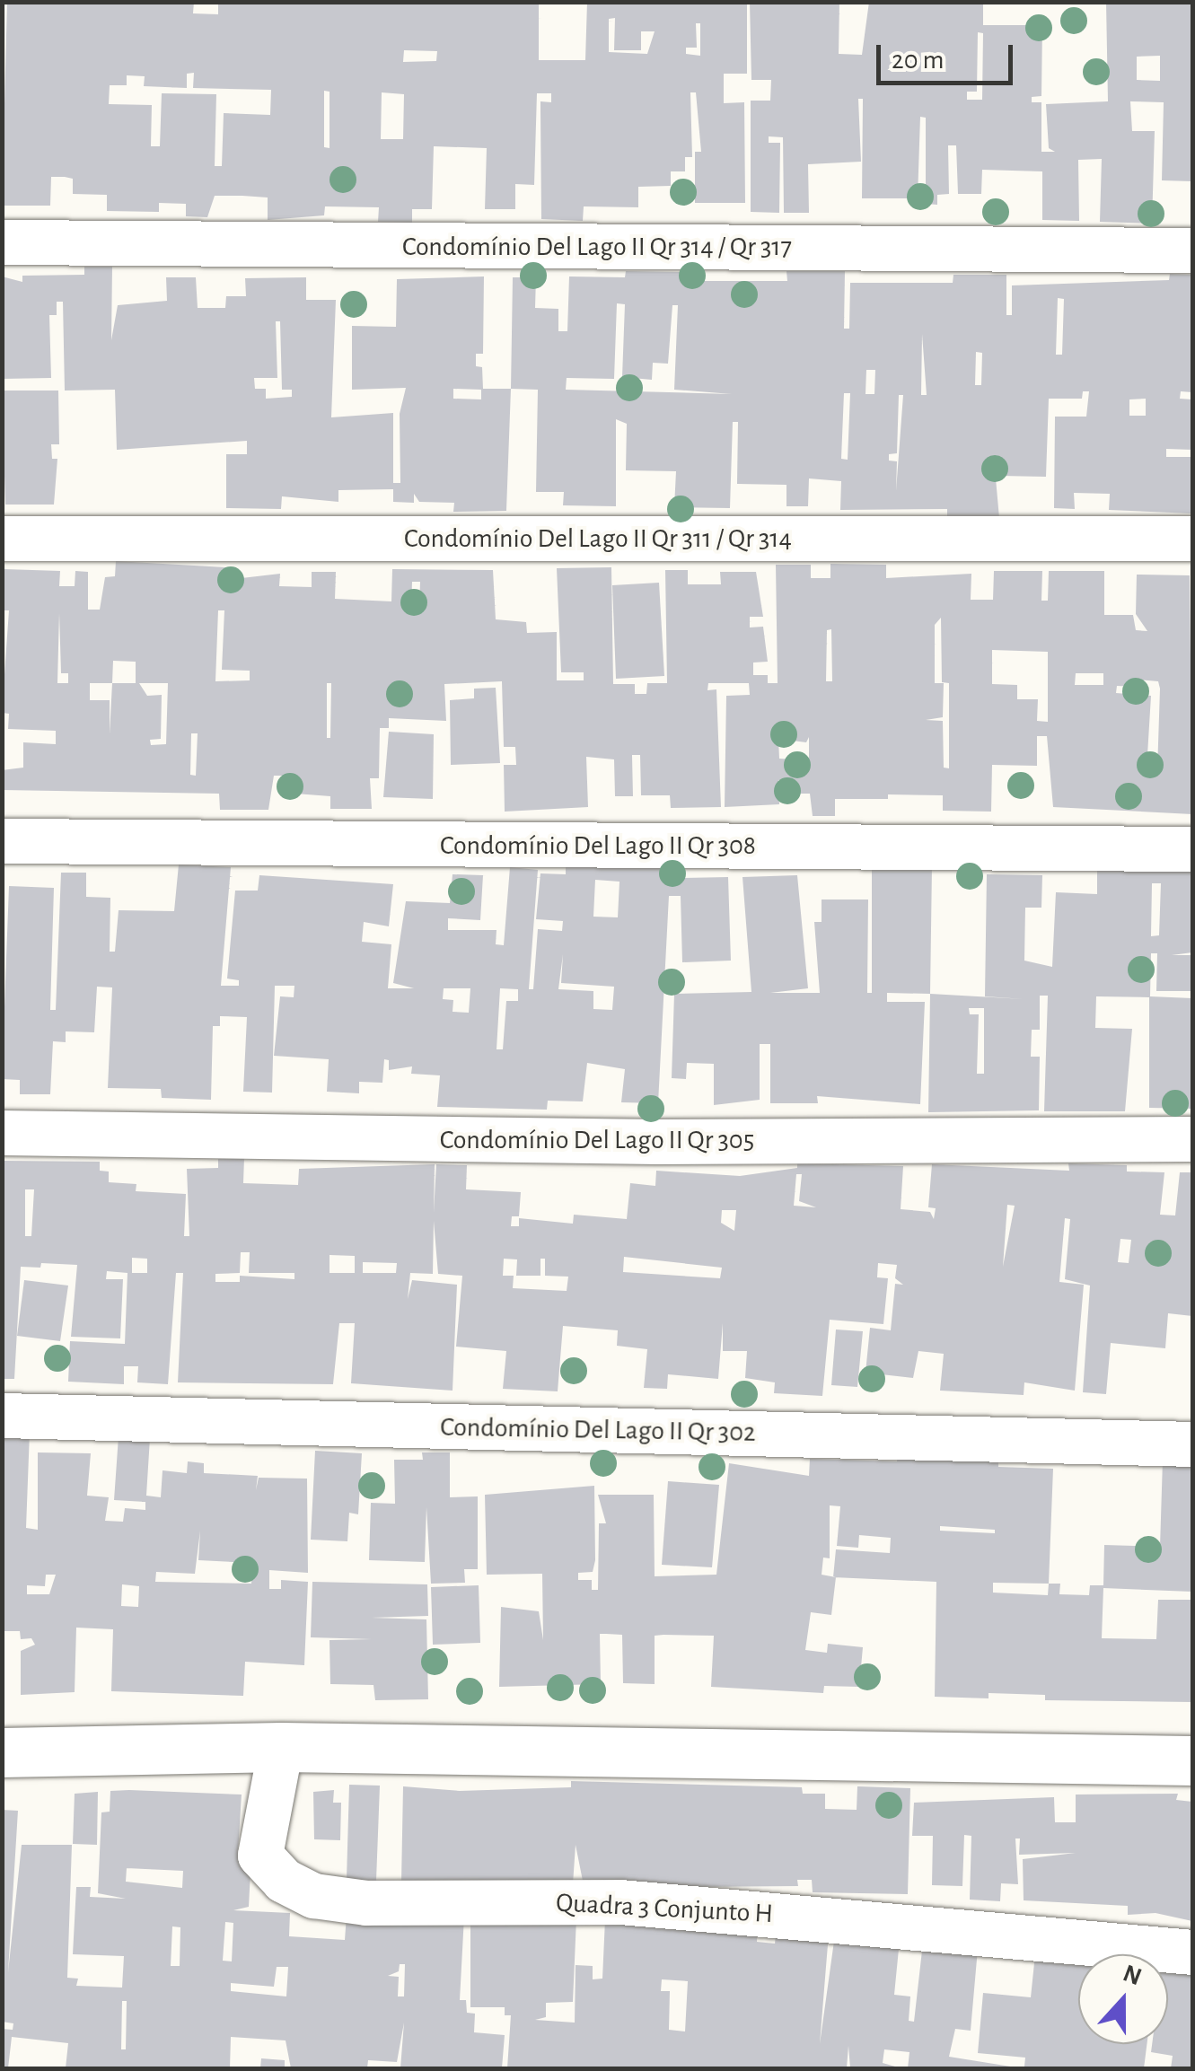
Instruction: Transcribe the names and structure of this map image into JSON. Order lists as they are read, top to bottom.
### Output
{
  "streets": {
    "street": [
      "Condomínio Del Lago II Qr 314 / Qr 317",
      "Condomínio Del Lago II Qr 311 / Qr 314",
      "Condomínio Del Lago II Qr 308",
      "Condomínio Del Lago II Qr 305",
      "Condomínio Del Lago II Qr 302",
      "Quadra 3 Conjunto H"
    ]
  },
  "scale_bar": "20 m",
  "north": "top"
}
